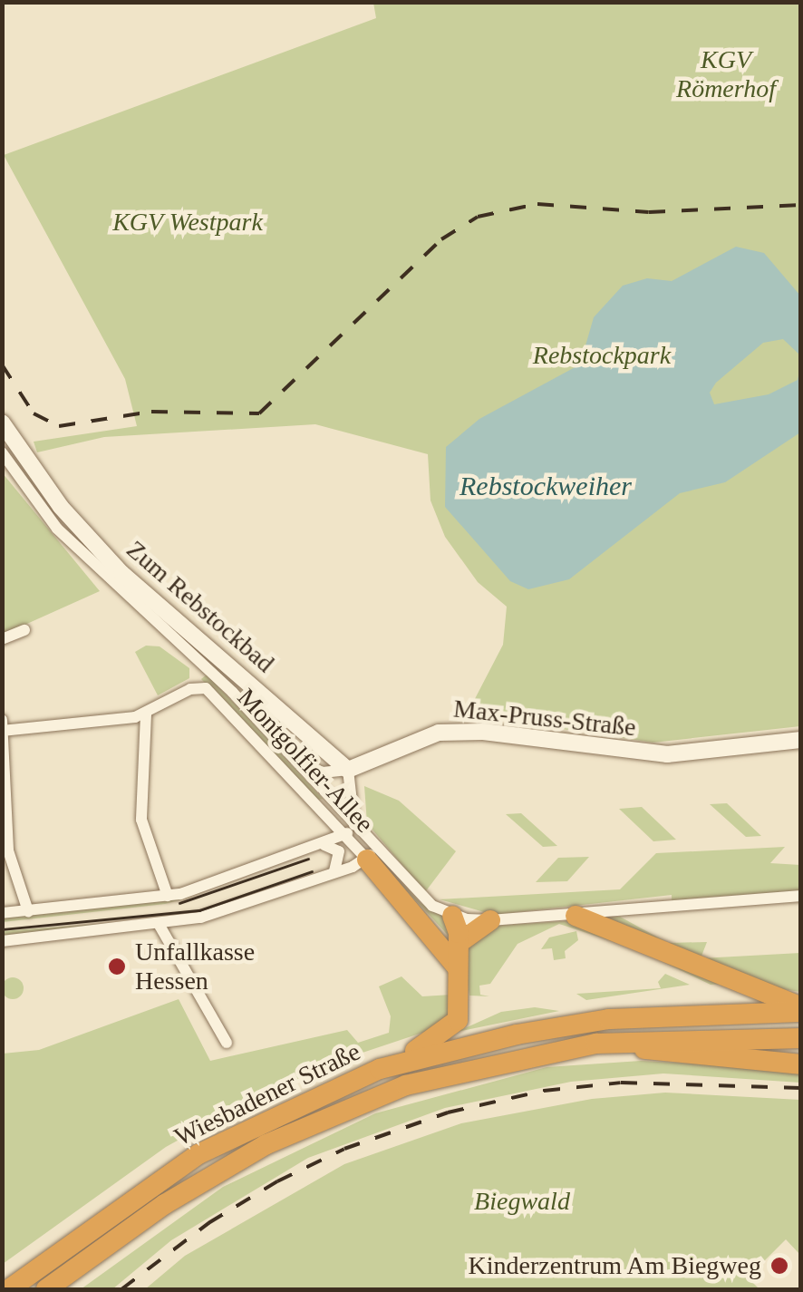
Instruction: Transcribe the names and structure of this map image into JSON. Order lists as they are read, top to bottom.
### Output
{
  "streets": {
    "highway": ["Wiesbadener Straße"],
    "main road": ["Zum Rebstockbad", "Max-Pruss-Straße"],
    "street": ["Montgolfier-Allee"]
  },
  "crossings": [
    ["Zum Rebstockbad", "Max-Pruss-Straße"]
  ],
  "water": ["Rebstockweiher"],
  "parks": [
    "KGV Römerhof",
    "KGV Westpark",
    "Rebstockpark",
    "Biegwald"
  ],
  "places": ["Unfallkasse Hessen", "Kinderzentrum Am Biegweg"]
}
